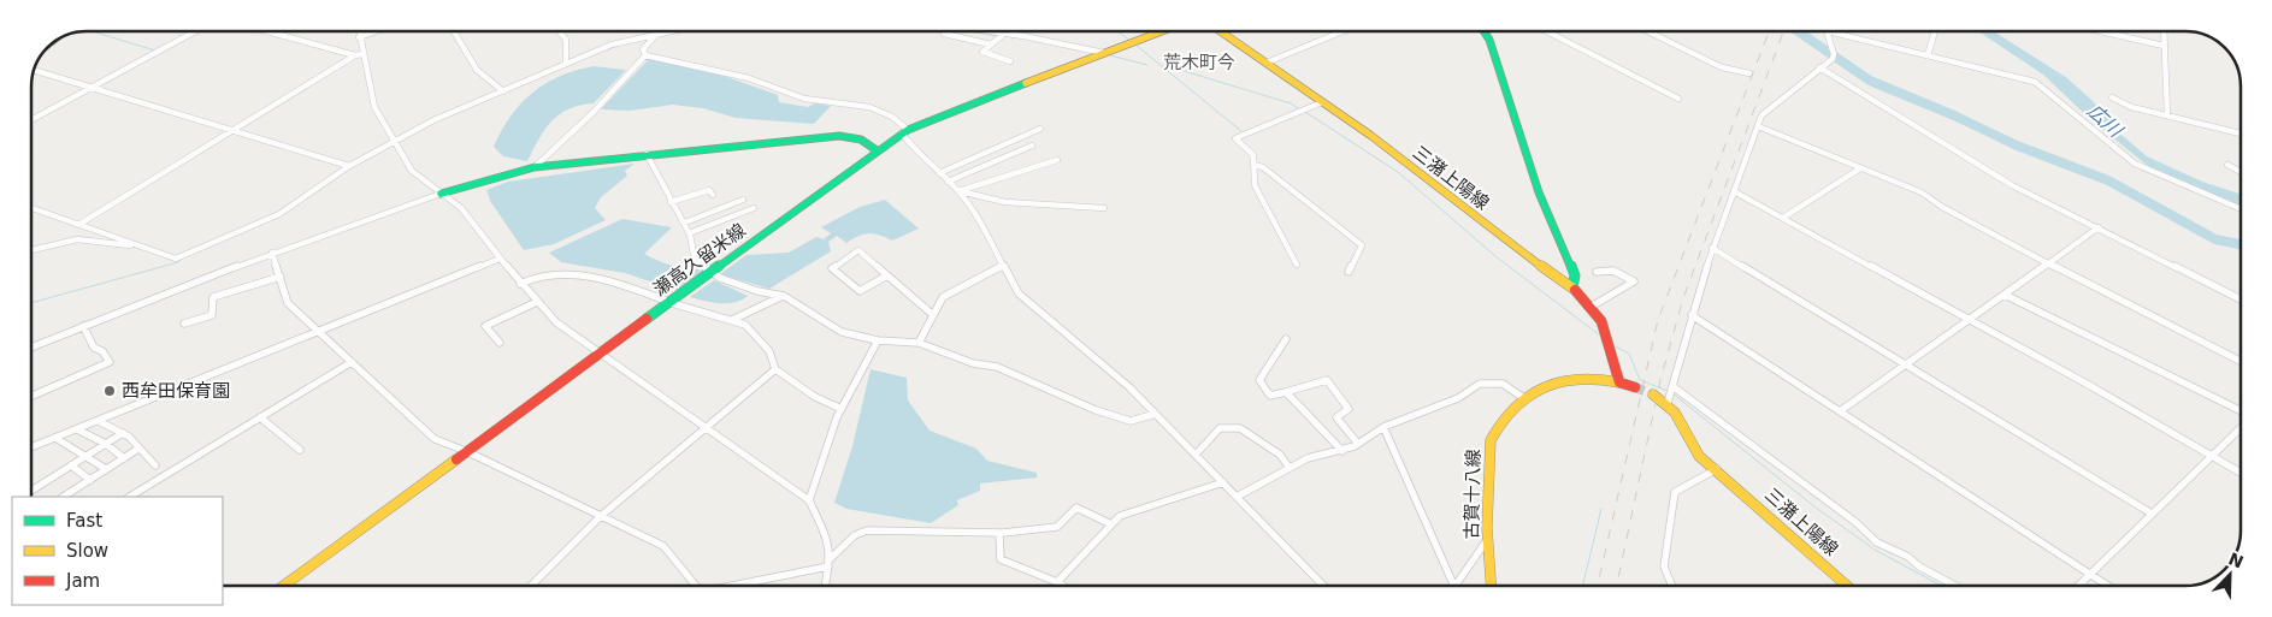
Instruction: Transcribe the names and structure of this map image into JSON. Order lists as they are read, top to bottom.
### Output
{
  "streets": {
    "main road": ["三潴上陽線", "瀬高久留米線", "古賀十八線"]
  },
  "crossings": [
    ["三潴上陽線", "古賀十八線"]
  ],
  "districts": ["荒木町今"],
  "water": ["広川"],
  "places": ["西牟田保育園"],
  "legend": ["Fast", "Slow", "Jam"],
  "north": "top right"
}
